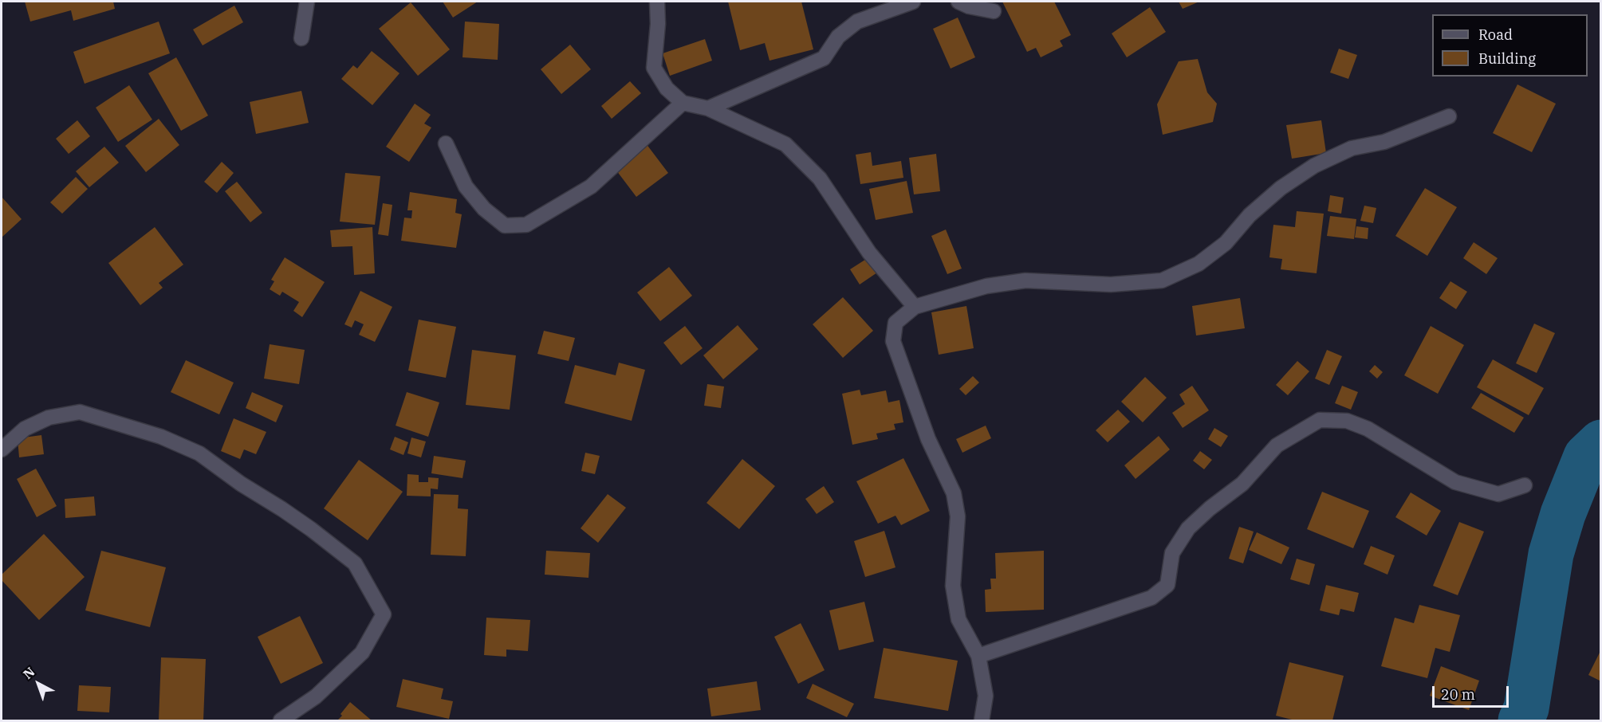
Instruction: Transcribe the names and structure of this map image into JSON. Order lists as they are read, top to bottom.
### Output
{
  "legend": ["Road", "Building"],
  "scale_bar": "20 m",
  "north": "top left"
}
